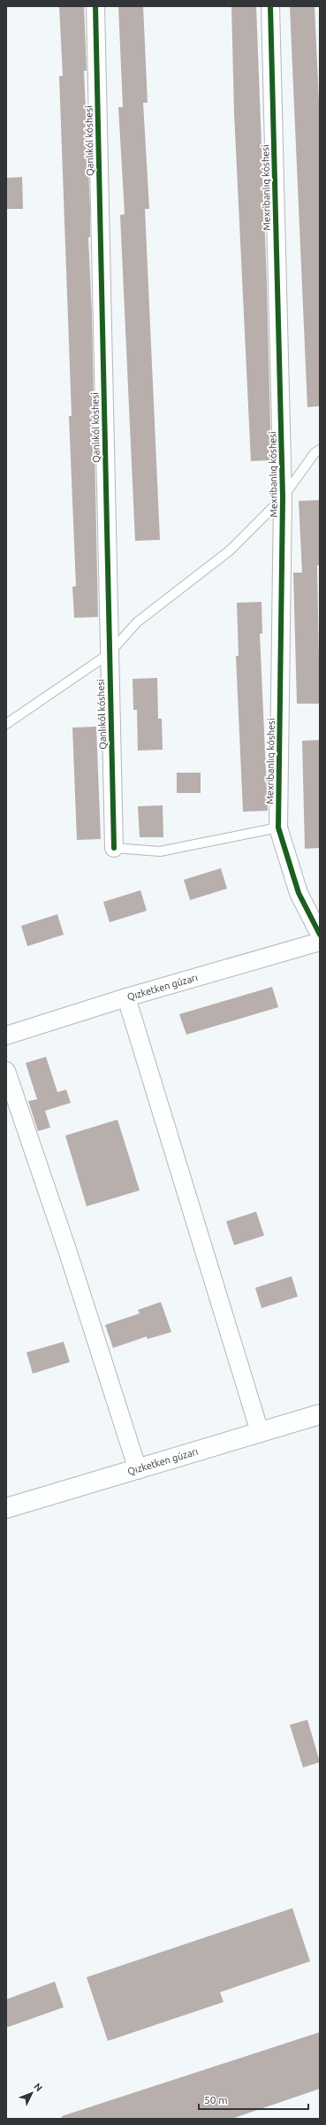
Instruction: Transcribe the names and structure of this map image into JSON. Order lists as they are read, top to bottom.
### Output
{
  "streets": {
    "street": ["Qanlıkól kóshesi", "Mexribanlıq kóshesi", "Qızketken gúzarı"]
  },
  "scale_bar": "50 m",
  "north": "top right"
}
